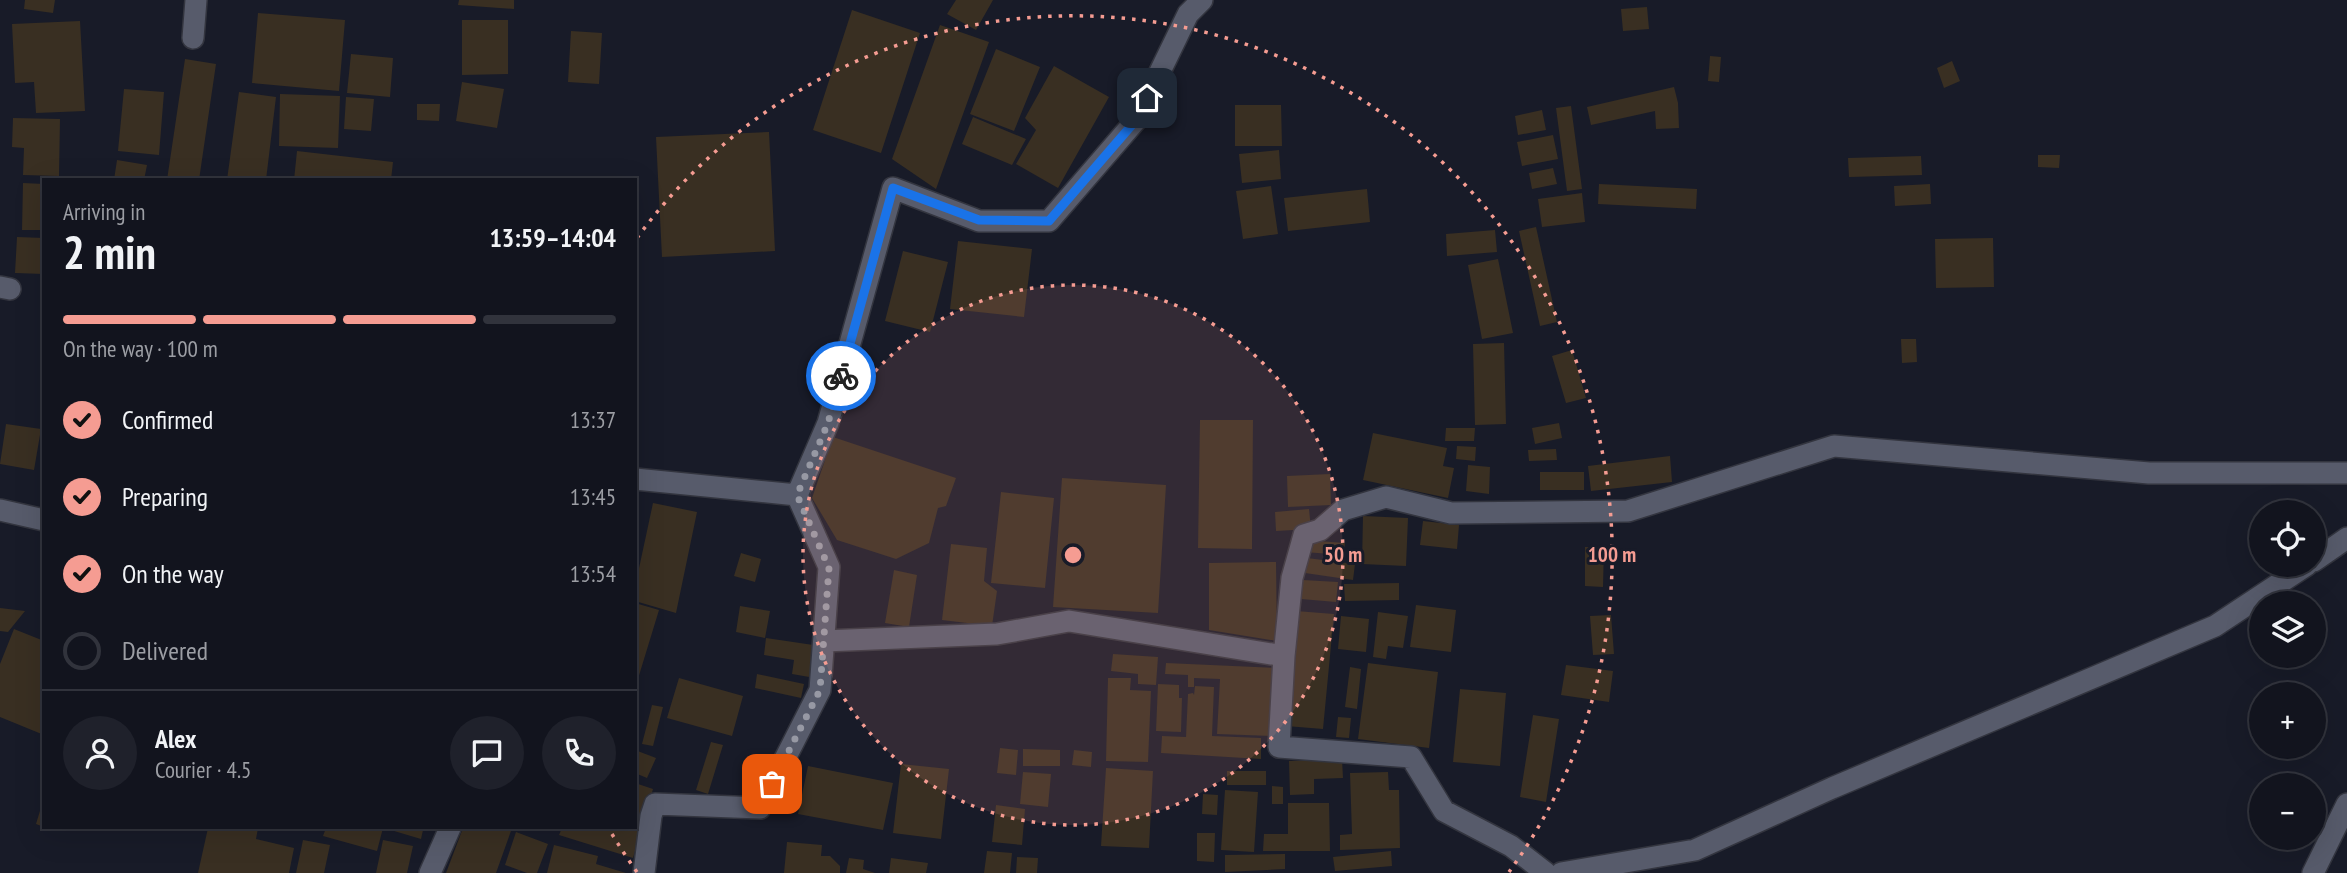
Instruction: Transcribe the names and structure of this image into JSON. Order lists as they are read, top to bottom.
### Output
{
  "page": {
    "heading": ["2 min", "Arriving in", "13:59–14:04"],
    "panel": ["Alex", "Courier · 4.5"],
    "bar": "On the way · 100 m",
    "list": [
      ["Confirmed", "13:37"],
      ["Preparing", "13:45"],
      ["On the way", "13:54"],
      "Delivered"
    ],
    "map_buttons": ["+", "−"]
  },
  "rings": ["50 m", "100 m"]
}
